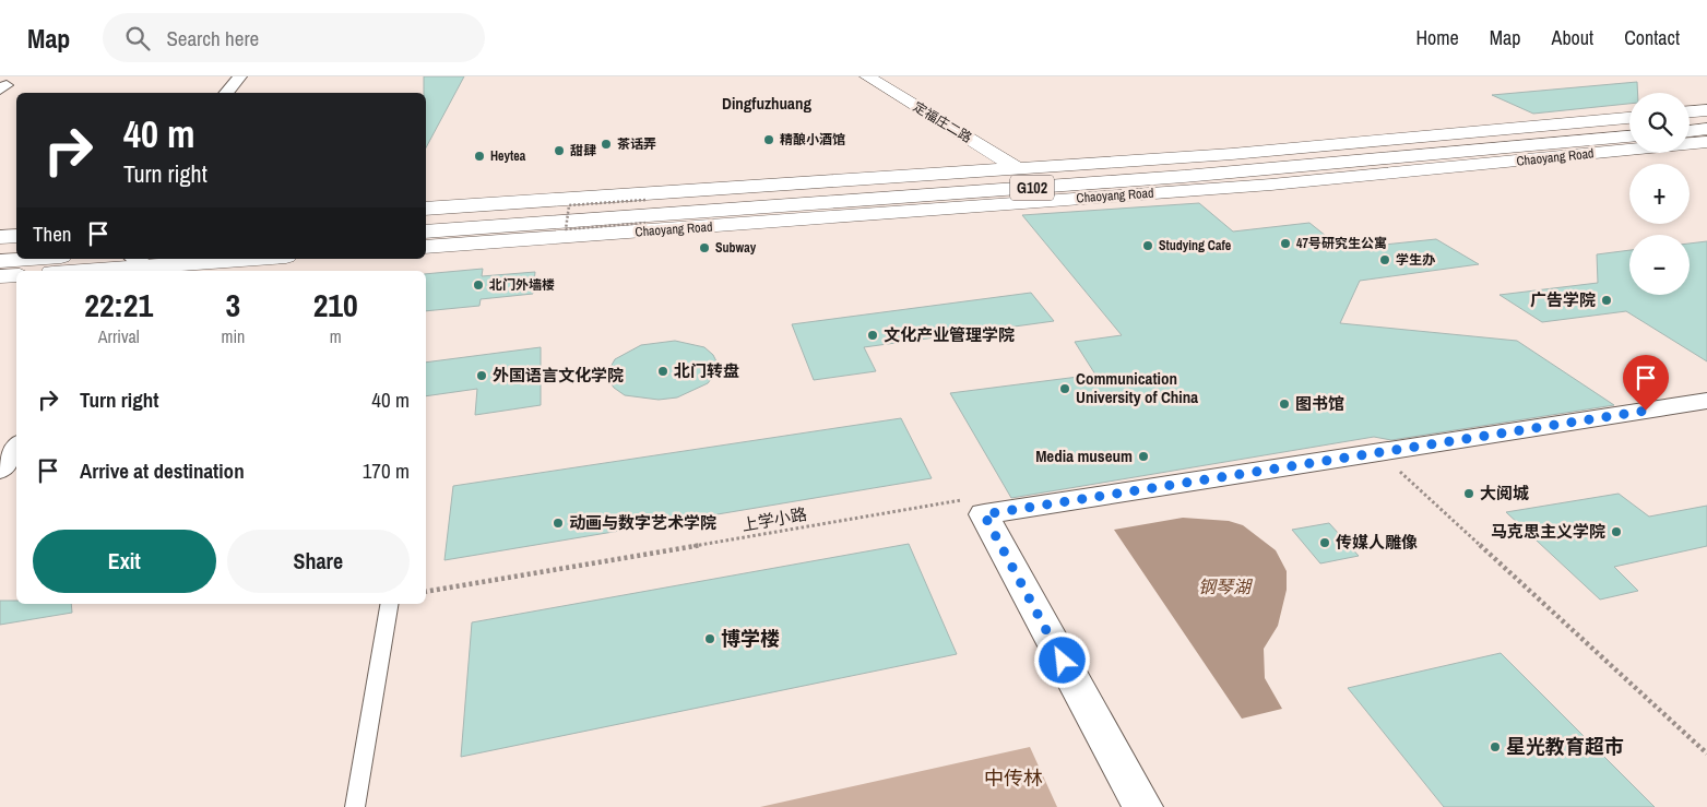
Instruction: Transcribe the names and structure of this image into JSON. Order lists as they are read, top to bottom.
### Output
{
  "streets": {
    "main road": ["定福庄二路", "Chaoyang Road", "G102"],
    "path": ["上学小路"]
  },
  "crossings": [
    ["定福庄二路", "Chaoyang Road"]
  ],
  "districts": ["Dingfuzhuang"],
  "water": ["钢琴湖"],
  "parks": ["中传林"],
  "places": [
    "精酿小酒馆",
    "茶话弄",
    "甜肆",
    "Heytea",
    "47号研究生公寓",
    "Studying Cafe",
    "Subway",
    "学生办",
    "北门外墙楼",
    "广告学院",
    "文化产业管理学院",
    "北门转盘",
    "外国语言文化学院",
    "Communication University of China",
    "图书馆",
    "Media museum",
    "大阅城",
    "动画与数字艺术学院",
    "马克思主义学院",
    "传媒人雕像",
    "博学楼",
    "星光教育超市"
  ],
  "page": {
    "header": "Map",
    "search": "Search here",
    "nav": [
      "Home",
      "Map",
      "About",
      "Contact"
    ],
    "map_buttons": ["+", "−"],
    "turn": ["40 m", "Turn right"],
    "then": "Then",
    "eta": [
      "22:21",
      "Arrival",
      "3",
      "min",
      "210",
      "m"
    ],
    "list": [
      {
        "name": "Turn right",
        "value": "40 m"
      },
      {
        "name": "Arrive at destination",
        "value": "170 m"
      }
    ],
    "buttons": ["Exit", "Share"]
  }
}
